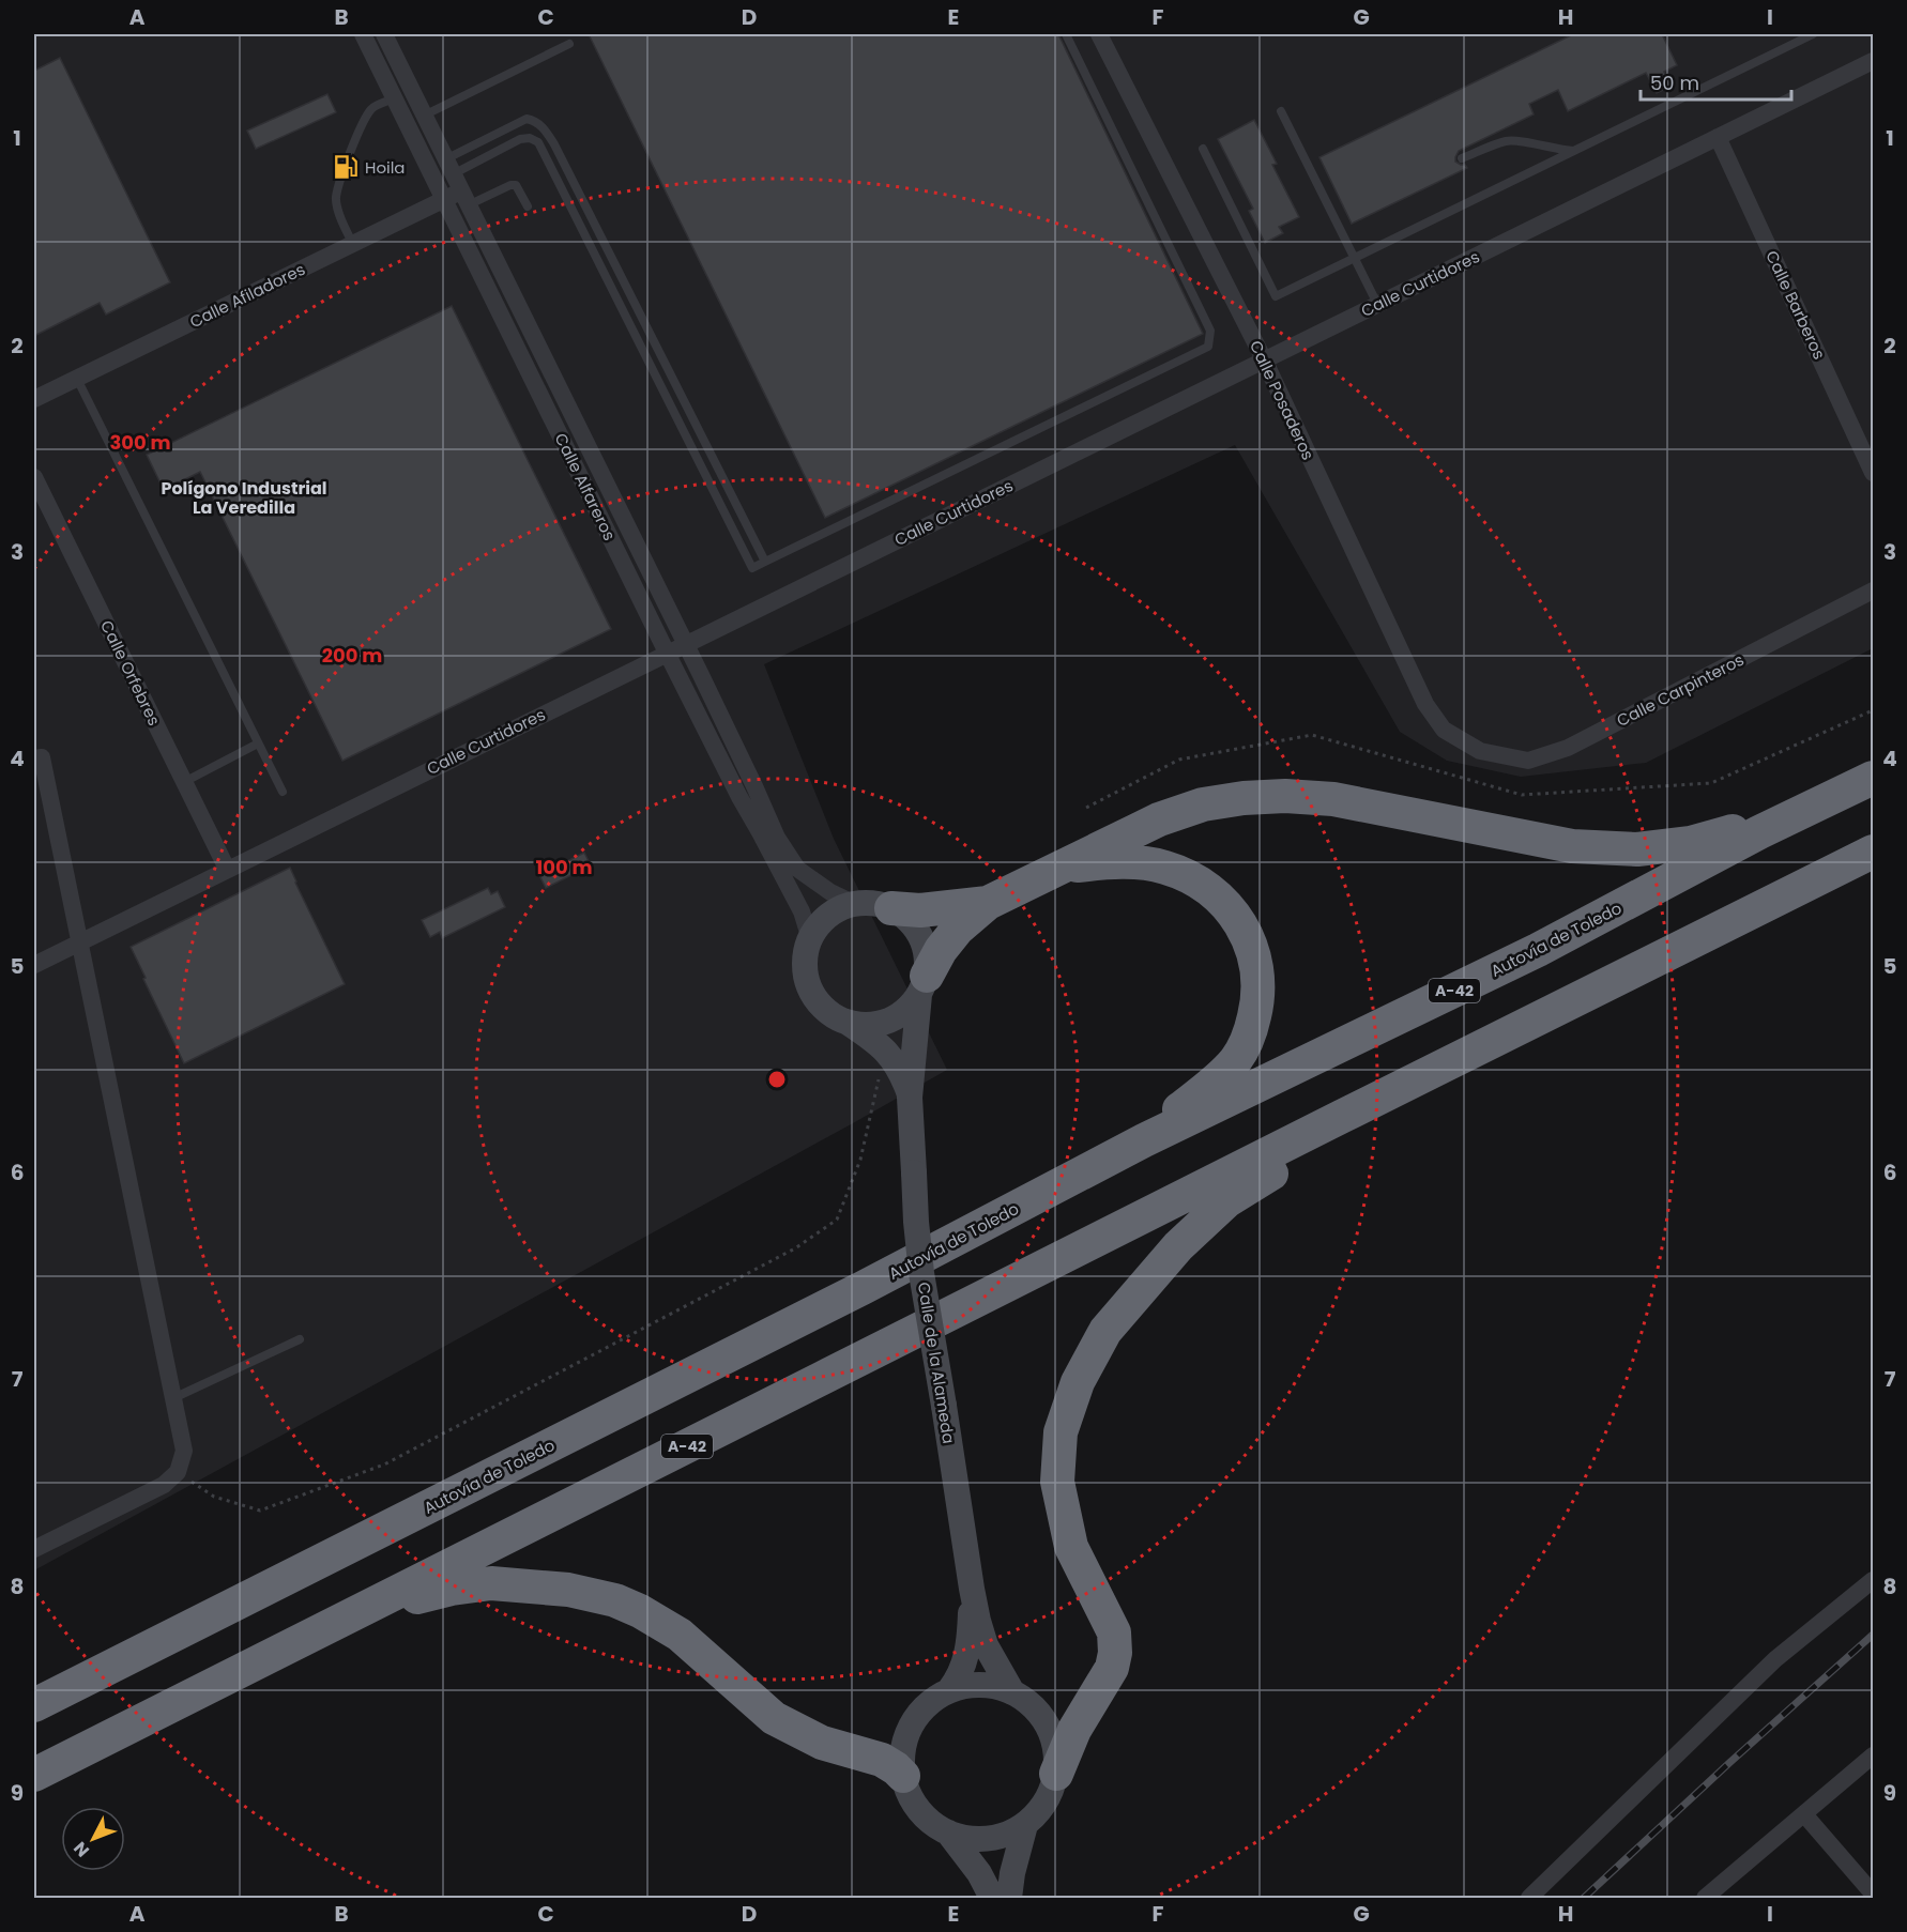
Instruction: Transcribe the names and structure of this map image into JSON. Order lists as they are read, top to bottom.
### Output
{
  "streets": {
    "highway": ["Autovía de Toledo", "A-42"],
    "street": [
      "Calle Curtidores",
      "Calle Afiladores",
      "Calle Barberos",
      "Calle Posaderos",
      "Calle Alfareros",
      "Calle Orfebres",
      "Calle Carpinteros",
      "Calle de la Alameda"
    ]
  },
  "crossings": [
    ["Calle Curtidores", "Calle Barberos"],
    ["Calle Curtidores", "Calle Posaderos"],
    ["Calle Curtidores", "Calle Alfareros"],
    ["Calle Curtidores", "Calle Orfebres"],
    ["Calle Afiladores", "Calle Alfareros"],
    ["Calle Posaderos", "Calle Carpinteros"],
    ["Calle Alfareros", "Calle de la Alameda"]
  ],
  "districts": ["Polígono Industrial La Veredilla"],
  "places": {
    "fuel station": ["Hoila"]
  },
  "scale_bar": "50 m",
  "north": "bottom left",
  "grid": {
    "columns": [
      "A",
      "B",
      "C",
      "D",
      "E",
      "F",
      "G",
      "H",
      "I"
    ],
    "rows": [
      "1",
      "2",
      "3",
      "4",
      "5",
      "6",
      "7",
      "8",
      "9"
    ]
  },
  "rings": ["300 m", "200 m", "100 m"]
}
